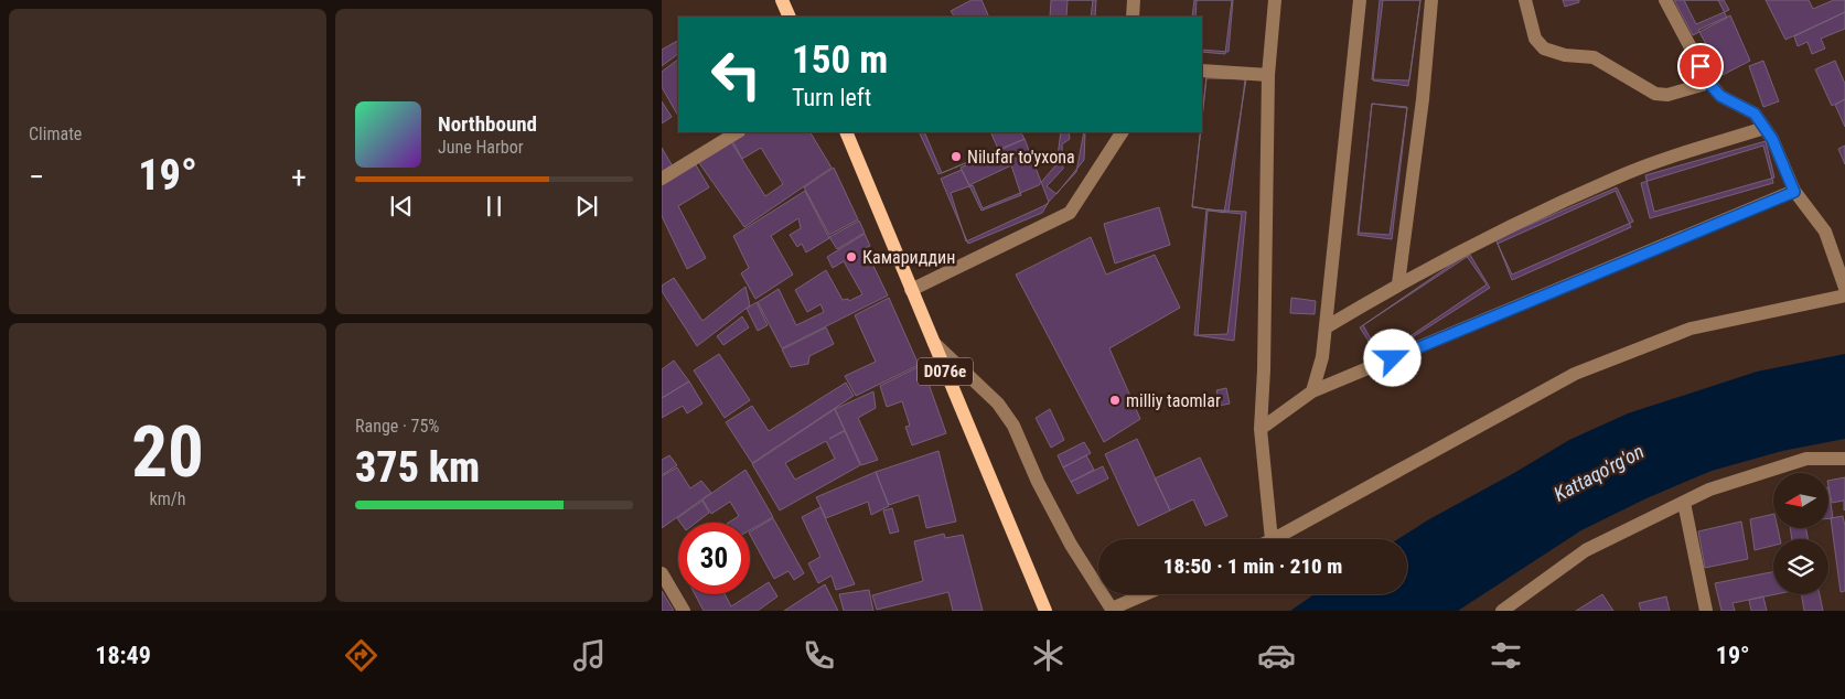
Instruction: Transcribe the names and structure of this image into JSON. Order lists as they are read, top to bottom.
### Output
{
  "streets": {
    "main road": ["D076e"]
  },
  "water": ["Kattaqo'rg'on"],
  "places": ["Nilufar to'yxona", "Камариддин", "milliy taomlar"],
  "north": "left",
  "page": {
    "tile": [
      "Climate",
      ["20", "km/h"],
      ["Range · 75%", "375 km"]
    ],
    "turn": ["150 m", "Turn left"],
    "song": ["Northbound", "June Harbor"],
    "heat": ["−", "19°", "+"],
    "limit": "30",
    "trip": "18:50 · 1 min · 210 m",
    "tabs": ["18:49", "19°"]
  }
}
